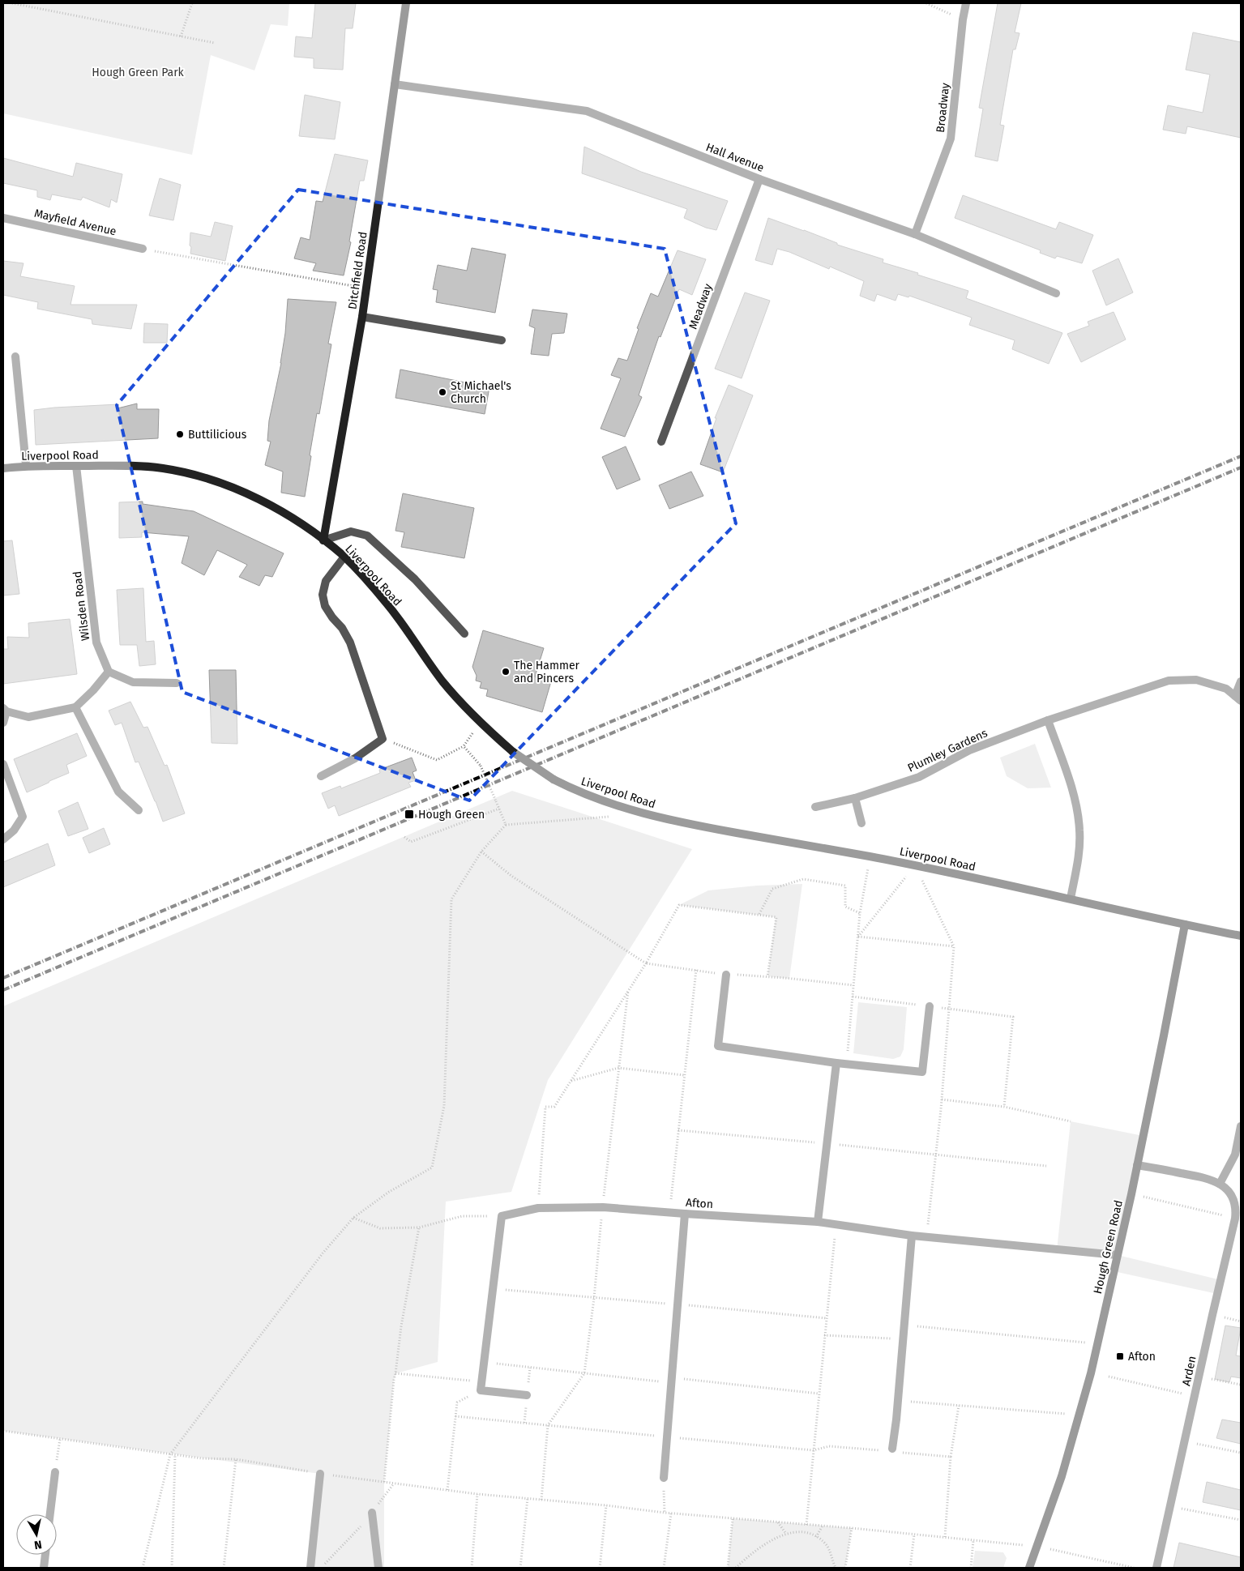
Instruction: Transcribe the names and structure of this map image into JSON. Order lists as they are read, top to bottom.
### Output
{
  "streets": {
    "main road": ["Ditchfield Road", "Liverpool Road", "Hough Green Road"],
    "street": [
      "Broadway",
      "Hall Avenue",
      "Mayfield Avenue",
      "Meadway",
      "Wilsden Road",
      "Plumley Gardens",
      "Afton",
      "Arden"
    ]
  },
  "crossings": [
    ["Broadway", "Hall Avenue"],
    ["Hall Avenue", "Ditchfield Road"],
    ["Hall Avenue", "Meadway"],
    ["Ditchfield Road", "Liverpool Road"],
    ["Liverpool Road", "Wilsden Road"],
    ["Liverpool Road", "Hough Green Road"],
    ["Afton", "Hough Green Road"],
    ["Hough Green Road", "Arden"]
  ],
  "parks": ["Hough Green Park"],
  "places": {
    "other": ["St Michael's Church", "Buttilicious", "The Hammer and Pincers"],
    "transit": ["Hough Green", "Afton"]
  },
  "north": "bottom"
}
